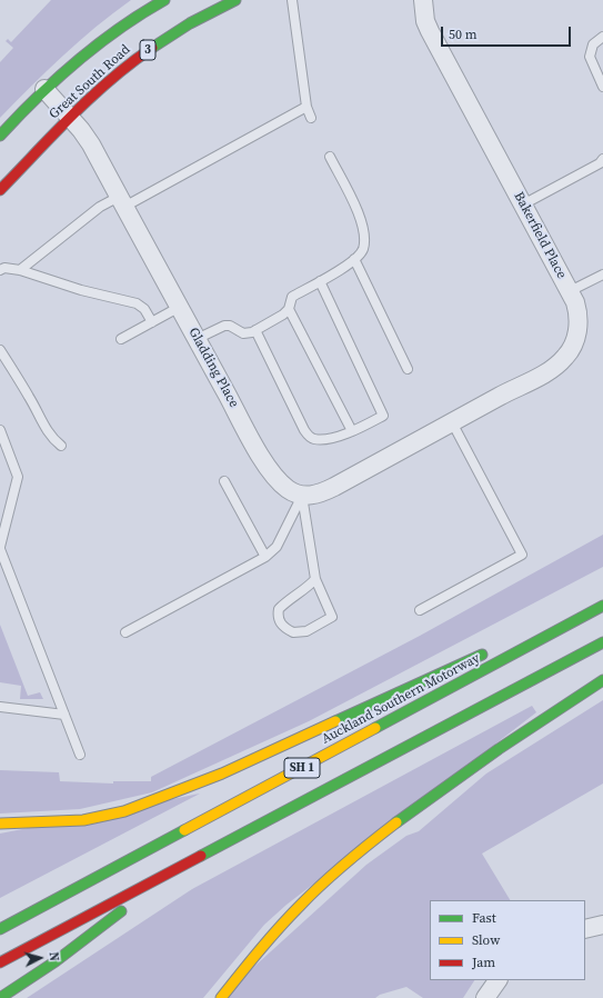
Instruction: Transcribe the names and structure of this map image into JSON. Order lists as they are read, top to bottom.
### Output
{
  "streets": {
    "main road": [
      "3",
      "Great South Road",
      "Auckland Southern Motorway",
      "SH 1"
    ],
    "street": ["Bakerfield Place", "Gladding Place"]
  },
  "crossings": [
    ["Great South Road", "Gladding Place"]
  ],
  "legend": ["Fast", "Slow", "Jam"],
  "scale_bar": "50 m",
  "north": "right"
}
